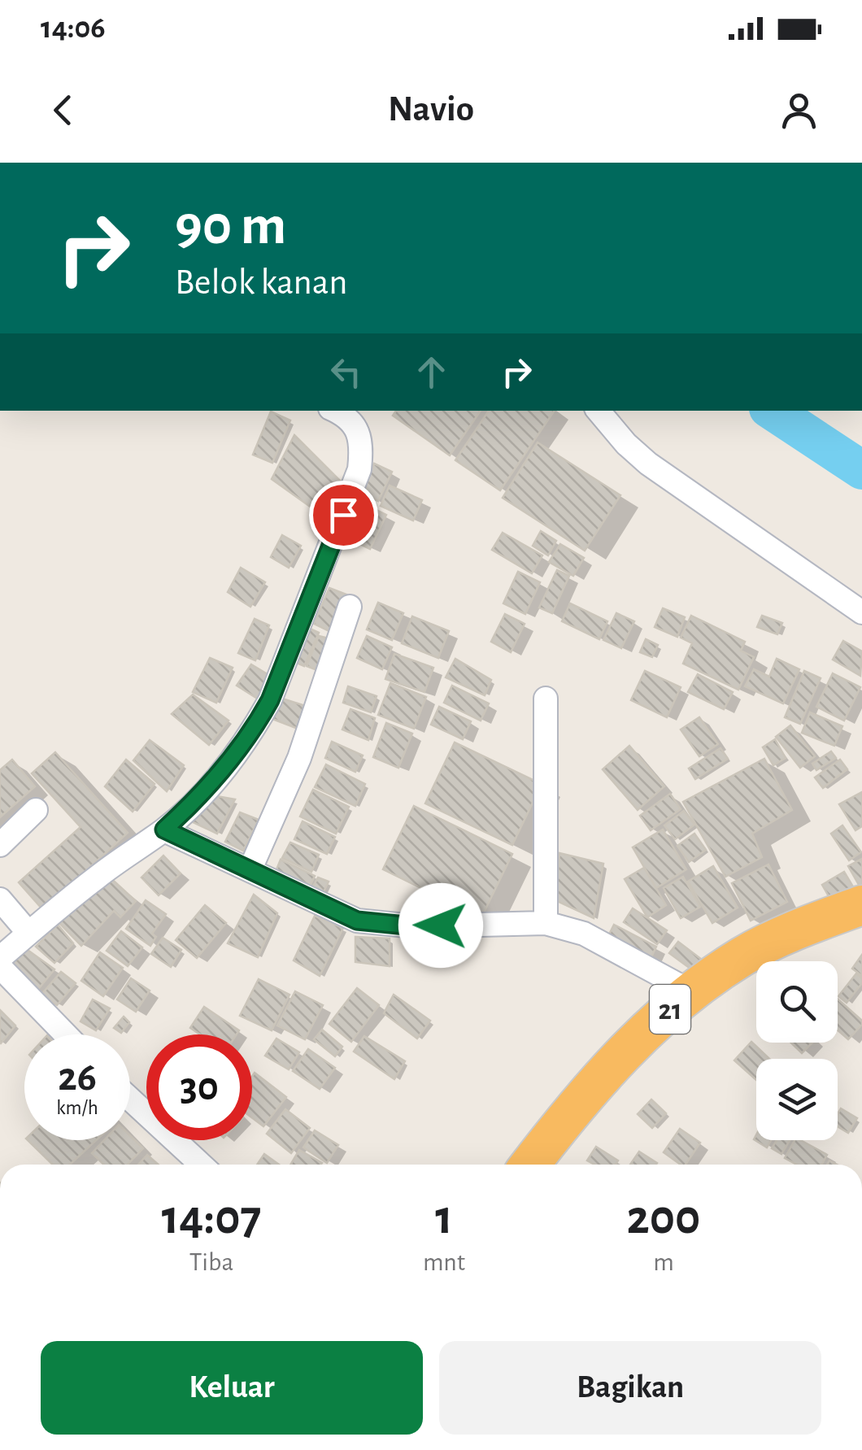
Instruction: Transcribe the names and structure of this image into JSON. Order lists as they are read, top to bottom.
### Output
{
  "streets": {
    "highway": ["21"]
  },
  "page": {
    "status": "14:06",
    "header": "Navio",
    "turn": ["90 m", "Belok kanan"],
    "speed": "26 km/h",
    "limit": "30",
    "eta": [
      "14:07",
      "Tiba",
      "1",
      "mnt",
      "200",
      "m"
    ],
    "buttons": ["Keluar", "Bagikan"]
  }
}
